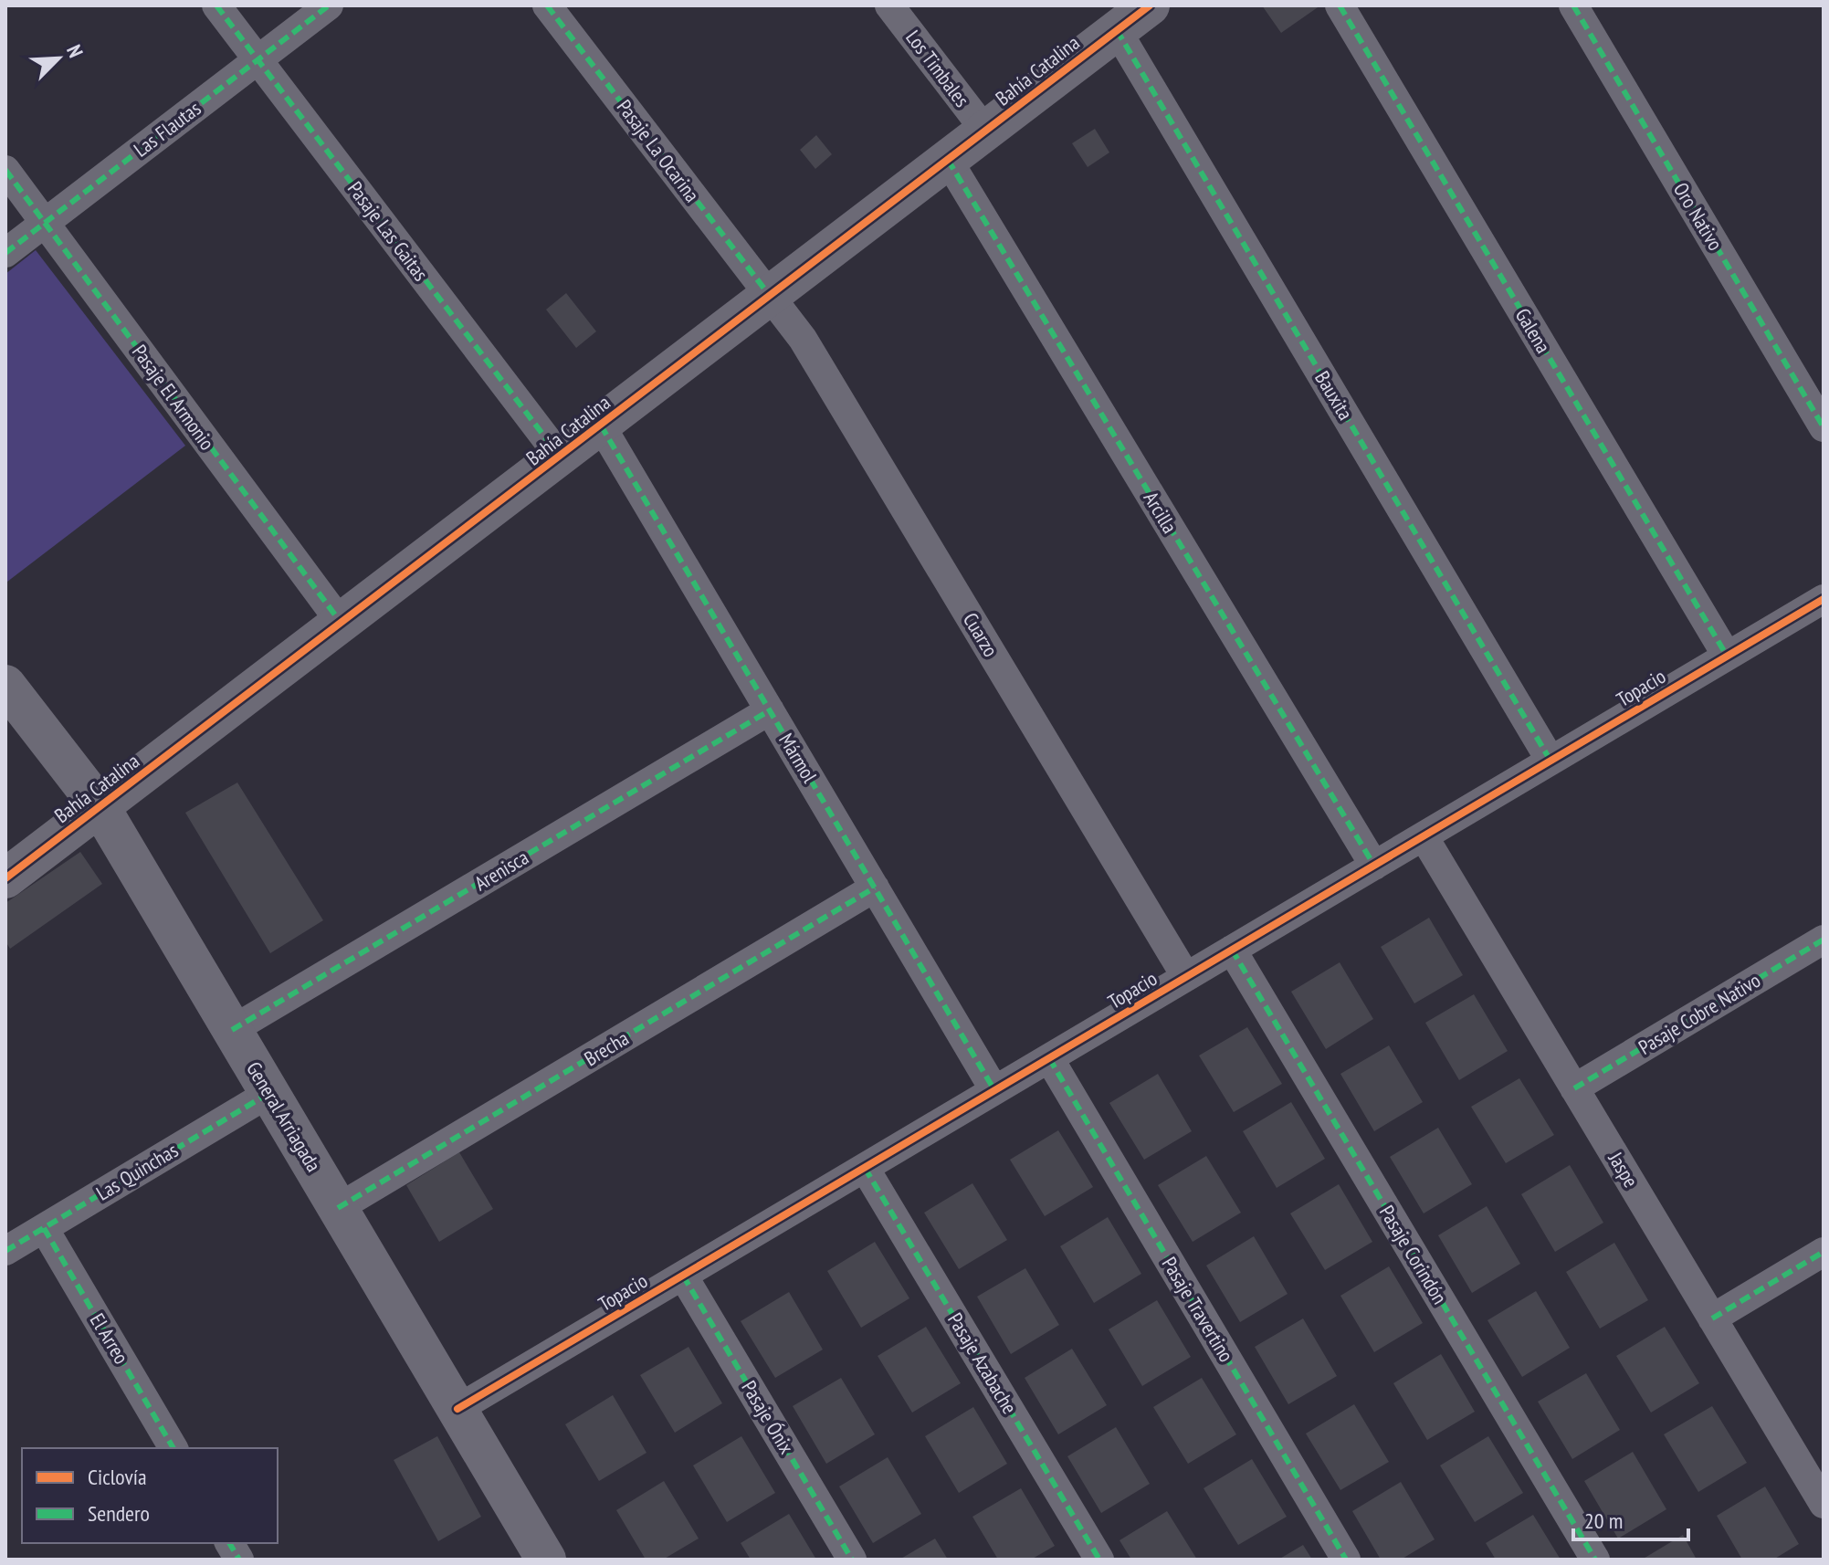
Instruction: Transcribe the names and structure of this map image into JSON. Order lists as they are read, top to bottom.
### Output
{
  "streets": {
    "street": [
      "Los Timbales",
      "Bahía Catalina",
      "Las Flautas",
      "Pasaje La Ocarina",
      "Oro Nativo",
      "Pasaje Las Gaitas",
      "Galena",
      "Bauxita",
      "Pasaje El Armonio",
      "Arcilla",
      "Cuarzo",
      "Topacio",
      "Mármol",
      "Arenisca",
      "Pasaje Cobre Nativo",
      "Brecha",
      "General Arriagada",
      "Jaspe",
      "Las Quinchas",
      "Pasaje Corindón",
      "Pasaje Travertino",
      "El Arreo",
      "Pasaje Azabache",
      "Pasaje Ónix"
    ]
  },
  "crossings": [
    ["Los Timbales", "Bahía Catalina"],
    ["Bahía Catalina", "Pasaje La Ocarina"],
    ["Bahía Catalina", "Pasaje Las Gaitas"],
    ["Bahía Catalina", "Bauxita"],
    ["Bahía Catalina", "Pasaje El Armonio"],
    ["Bahía Catalina", "Arcilla"],
    ["Bahía Catalina", "Cuarzo"],
    ["Bahía Catalina", "Mármol"],
    ["Bahía Catalina", "General Arriagada"],
    ["Las Flautas", "Pasaje Las Gaitas"],
    ["Las Flautas", "Pasaje El Armonio"],
    ["Pasaje La Ocarina", "Cuarzo"],
    ["Galena", "Topacio"],
    ["Bauxita", "Topacio"],
    ["Arcilla", "Topacio"],
    ["Cuarzo", "Topacio"],
    ["Topacio", "Mármol"],
    ["Topacio", "General Arriagada"],
    ["Topacio", "Jaspe"],
    ["Topacio", "Pasaje Corindón"],
    ["Topacio", "Pasaje Travertino"],
    ["Topacio", "Pasaje Azabache"],
    ["Topacio", "Pasaje Ónix"],
    ["Mármol", "Arenisca"],
    ["Mármol", "Brecha"],
    ["Arenisca", "General Arriagada"],
    ["Pasaje Cobre Nativo", "Jaspe"],
    ["Brecha", "General Arriagada"],
    ["General Arriagada", "Las Quinchas"],
    ["Las Quinchas", "El Arreo"]
  ],
  "legend": ["Ciclovía", "Sendero"],
  "scale_bar": "20 m",
  "north": "top right"
}
